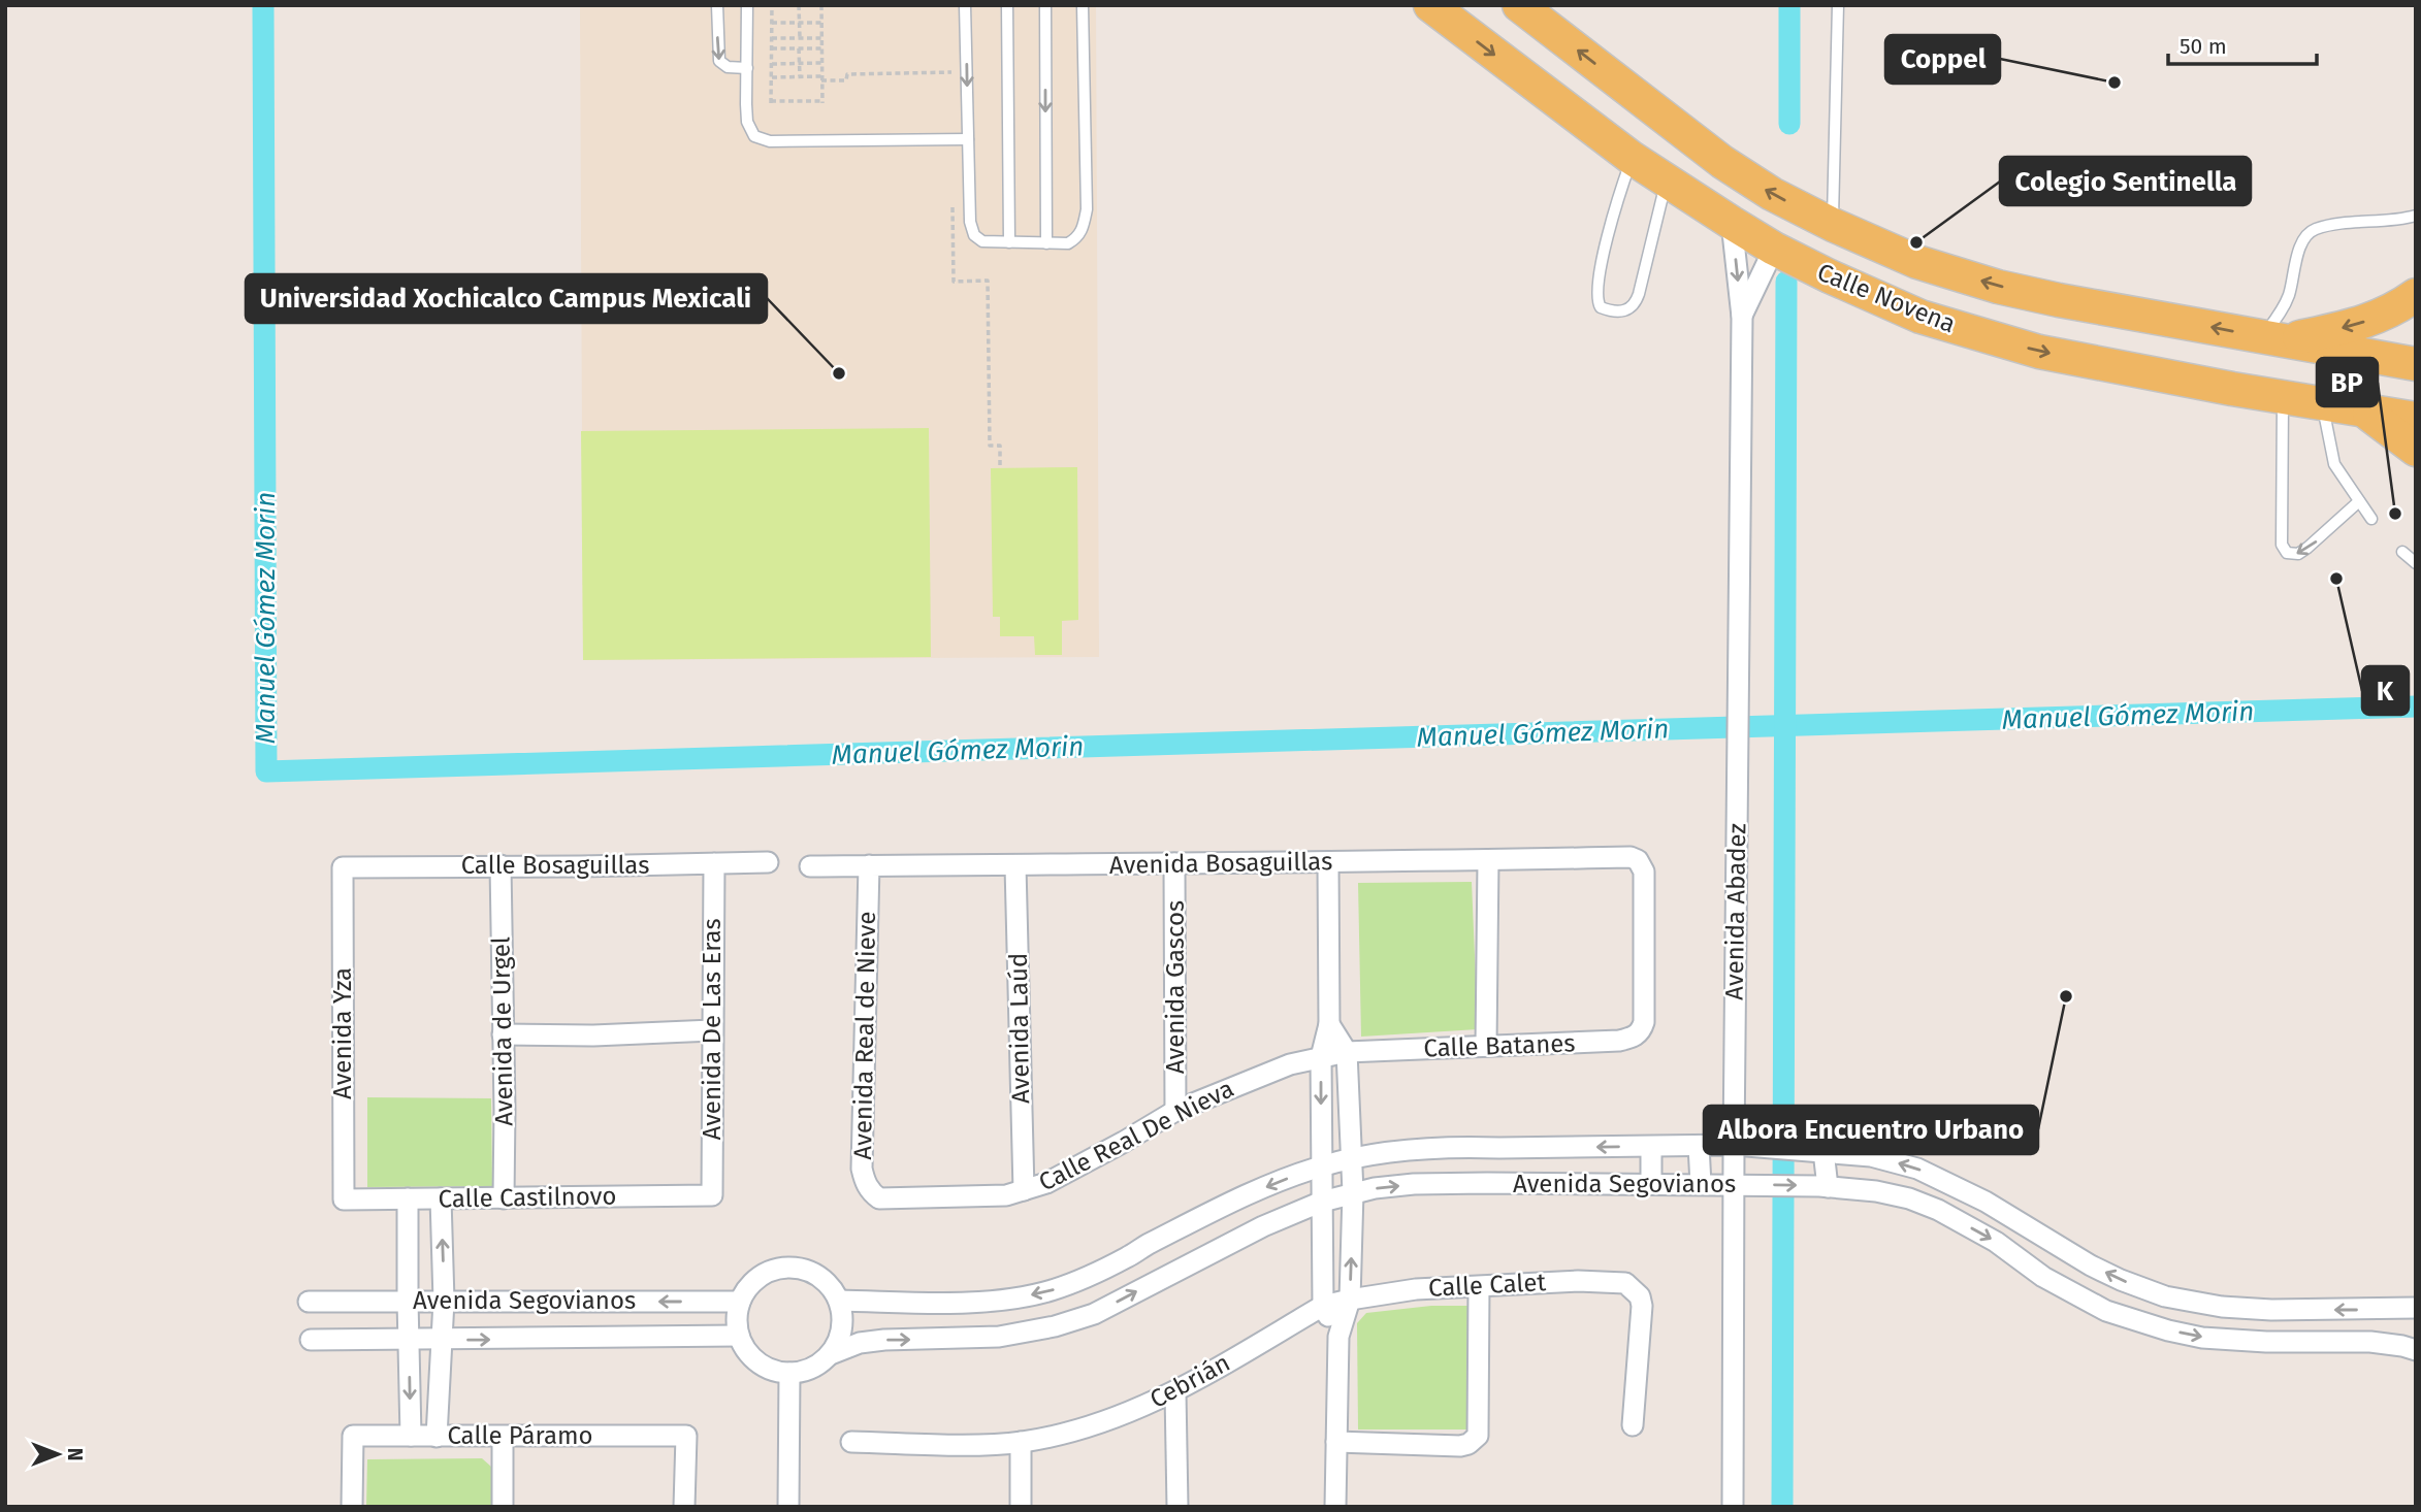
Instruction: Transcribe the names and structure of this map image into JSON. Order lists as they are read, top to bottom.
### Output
{
  "streets": {
    "main road": ["Calle Novena"],
    "street": [
      "Avenida Bosaguillas",
      "Calle Bosaguillas",
      "Avenida Abadez",
      "Avenida Gascos",
      "Avenida Laúd",
      "Avenida De Las Eras",
      "Avenida de Urgel",
      "Avenida Yza",
      "Avenida Real de Nieve",
      "Calle Batanes",
      "Calle Real De Nieva",
      "Avenida Segovianos",
      "Calle Castilnovo",
      "Calle Calet",
      "Cebrián",
      "Calle Páramo"
    ]
  },
  "crossings": [
    ["Calle Novena", "Avenida Abadez"],
    ["Avenida Bosaguillas", "Avenida Gascos"],
    ["Avenida Bosaguillas", "Avenida Laúd"],
    ["Avenida Bosaguillas", "Avenida Real de Nieve"],
    ["Avenida Bosaguillas", "Calle Batanes"],
    ["Calle Bosaguillas", "Avenida De Las Eras"],
    ["Calle Bosaguillas", "Avenida de Urgel"],
    ["Calle Bosaguillas", "Avenida Yza"],
    ["Avenida Abadez", "Avenida Segovianos"],
    ["Avenida Gascos", "Calle Real De Nieva"],
    ["Avenida Laúd", "Calle Real De Nieva"],
    ["Avenida De Las Eras", "Calle Castilnovo"],
    ["Avenida de Urgel", "Calle Castilnovo"],
    ["Avenida Yza", "Calle Castilnovo"],
    ["Avenida Real de Nieve", "Calle Real De Nieva"],
    ["Calle Batanes", "Calle Real De Nieva"],
    ["Calle Calet", "Cebrián"]
  ],
  "water": ["Manuel Gómez Morin"],
  "places": [
    "Coppel",
    "Colegio Sentinella",
    "Universidad Xochicalco Campus Mexicali",
    "BP",
    "K",
    "Albora Encuentro Urbano"
  ],
  "scale_bar": "50 m",
  "north": "right"
}
